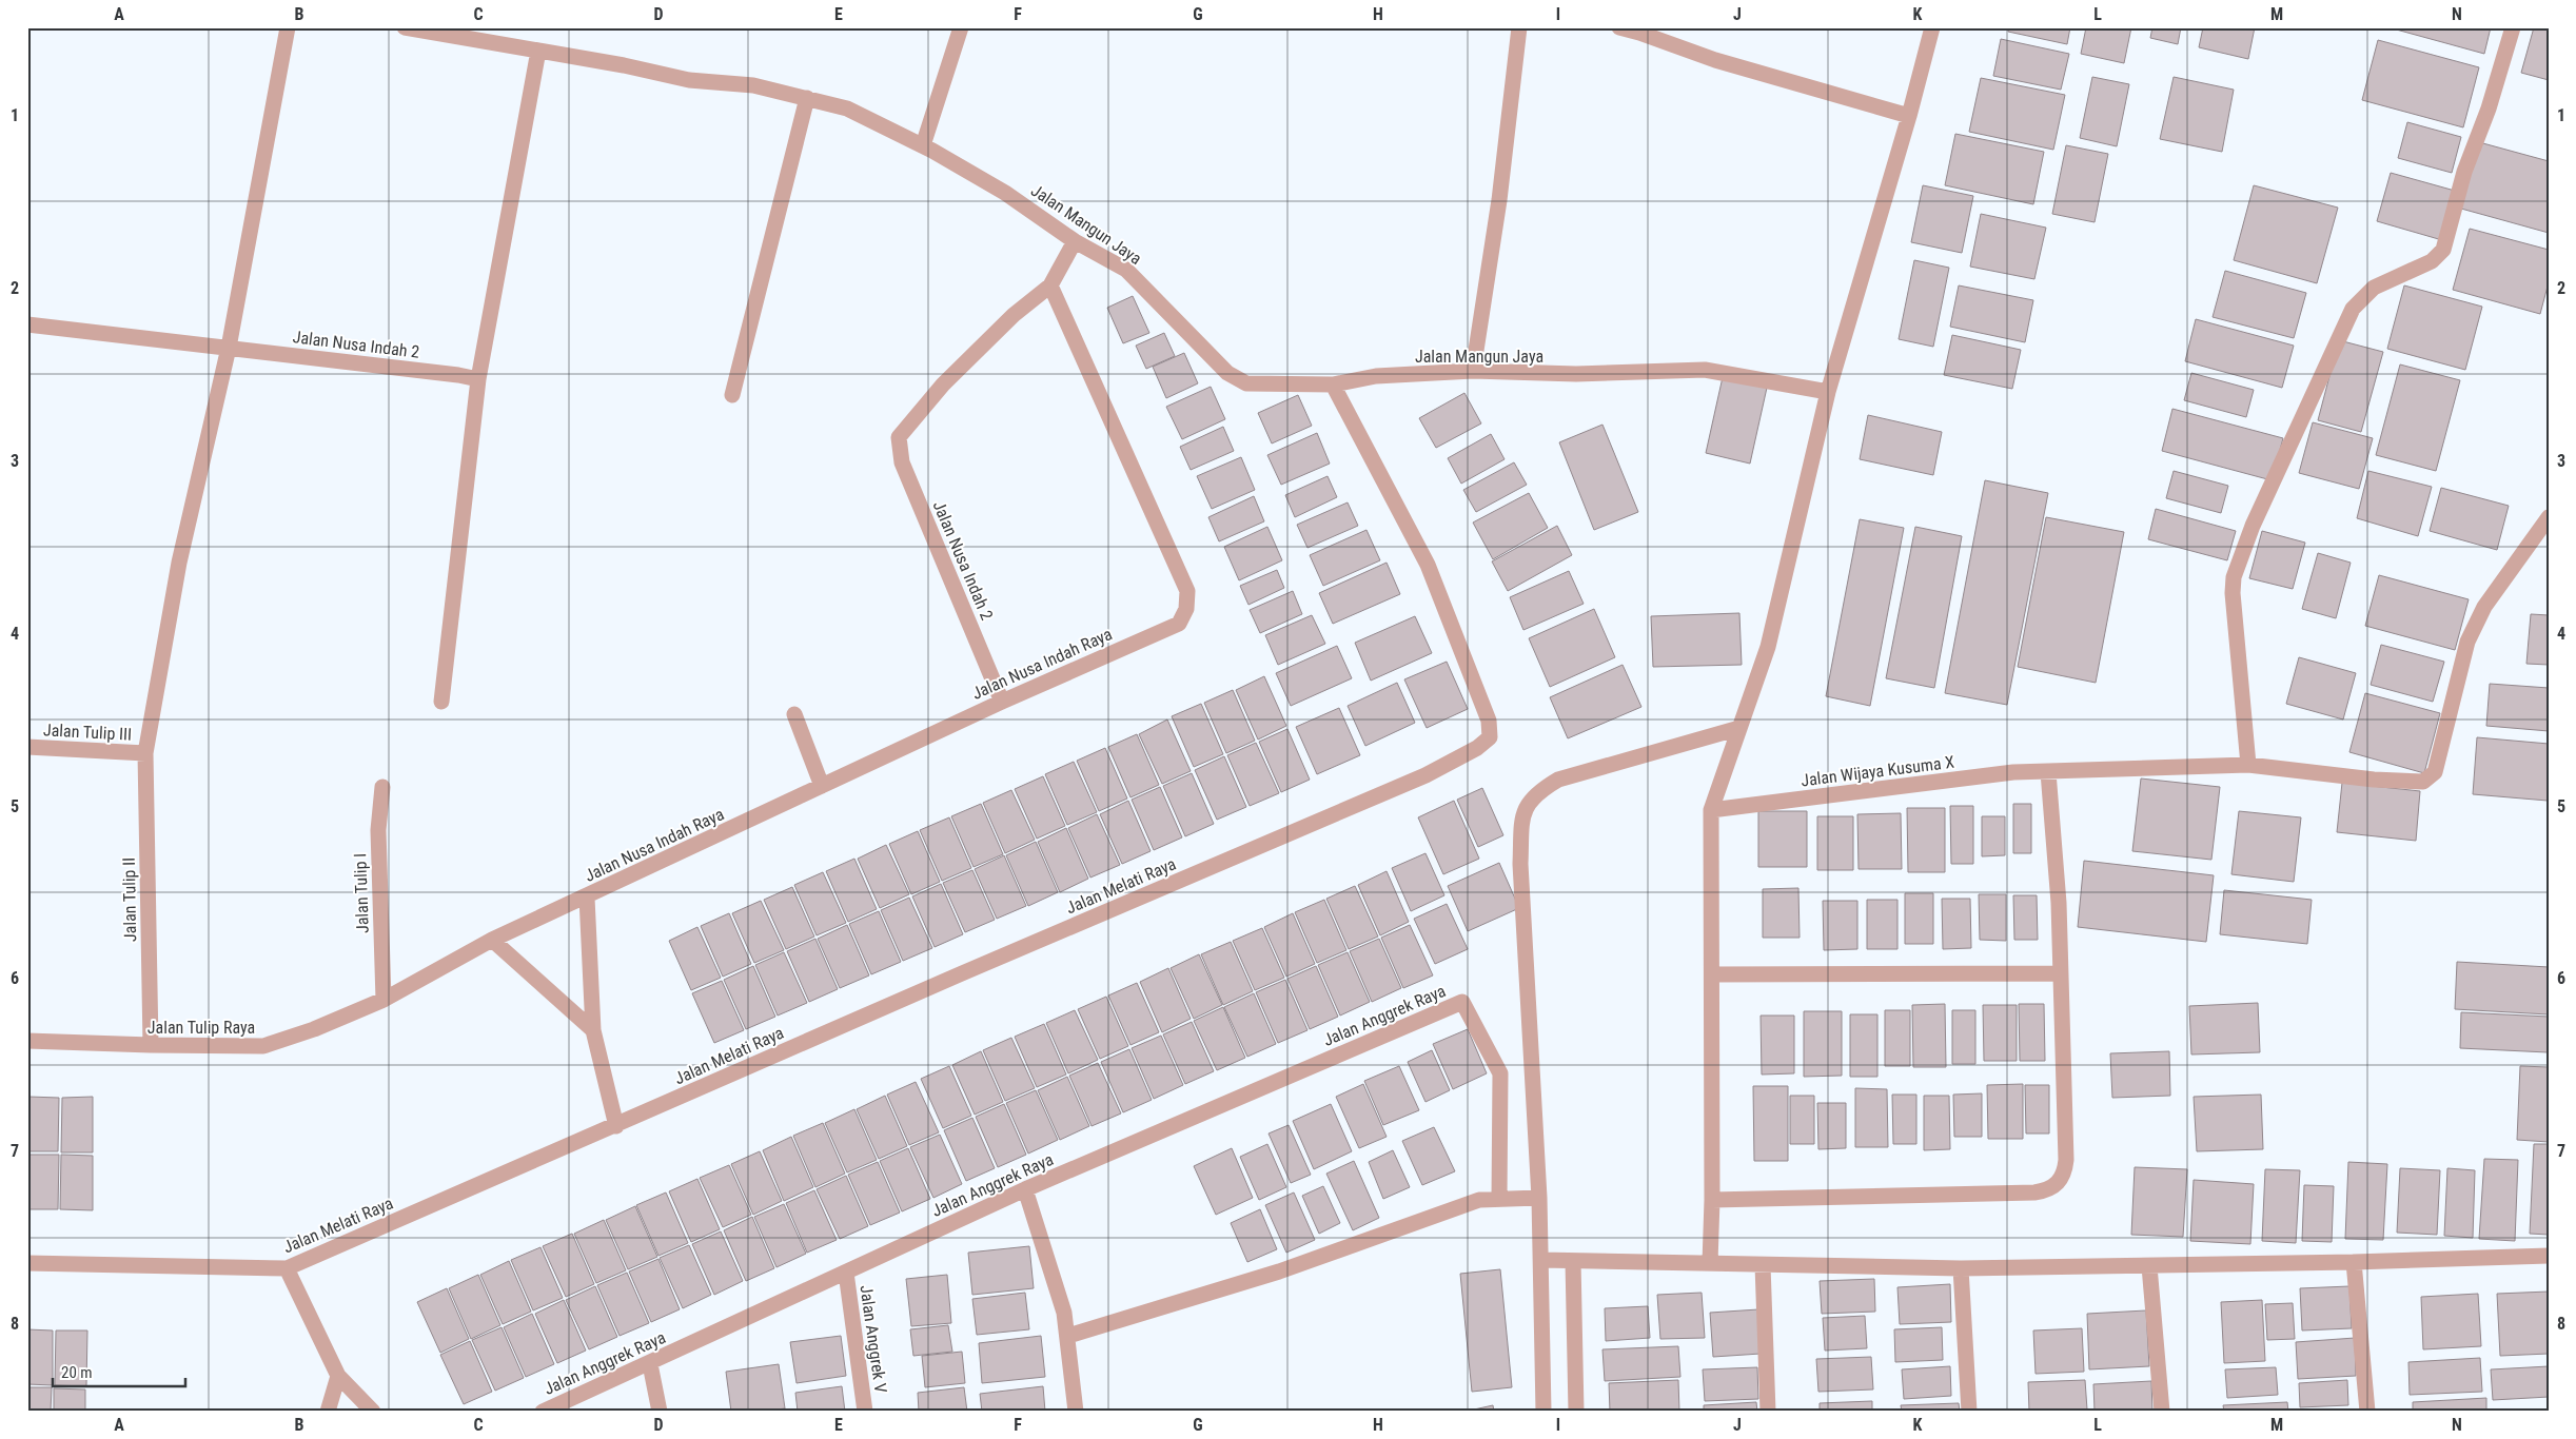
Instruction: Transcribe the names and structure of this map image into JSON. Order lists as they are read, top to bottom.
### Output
{
  "streets": {
    "street": [
      "Jalan Mangun Jaya",
      "Jalan Nusa Indah 2",
      "Jalan Nusa Indah Raya",
      "Jalan Tulip III",
      "Jalan Wijaya Kusuma X",
      "Jalan Melati Raya",
      "Jalan Tulip I",
      "Jalan Tulip II",
      "Jalan Anggrek Raya",
      "Jalan Tulip Raya",
      "Jalan Anggrek V"
    ]
  },
  "crossings": [
    ["Jalan Mangun Jaya", "Jalan Melati Raya"],
    ["Jalan Nusa Indah 2", "Jalan Nusa Indah Raya"],
    ["Jalan Nusa Indah 2", "Jalan Tulip II"],
    ["Jalan Nusa Indah Raya", "Jalan Tulip Raya"],
    ["Jalan Tulip III", "Jalan Tulip II"],
    ["Jalan Tulip I", "Jalan Tulip Raya"],
    ["Jalan Tulip II", "Jalan Tulip Raya"],
    ["Jalan Anggrek Raya", "Jalan Anggrek V"]
  ],
  "scale_bar": "20 m",
  "grid": {
    "columns": [
      "A",
      "B",
      "C",
      "D",
      "E",
      "F",
      "G",
      "H",
      "I",
      "J",
      "K",
      "L",
      "M",
      "N"
    ],
    "rows": [
      "1",
      "2",
      "3",
      "4",
      "5",
      "6",
      "7",
      "8"
    ]
  }
}
